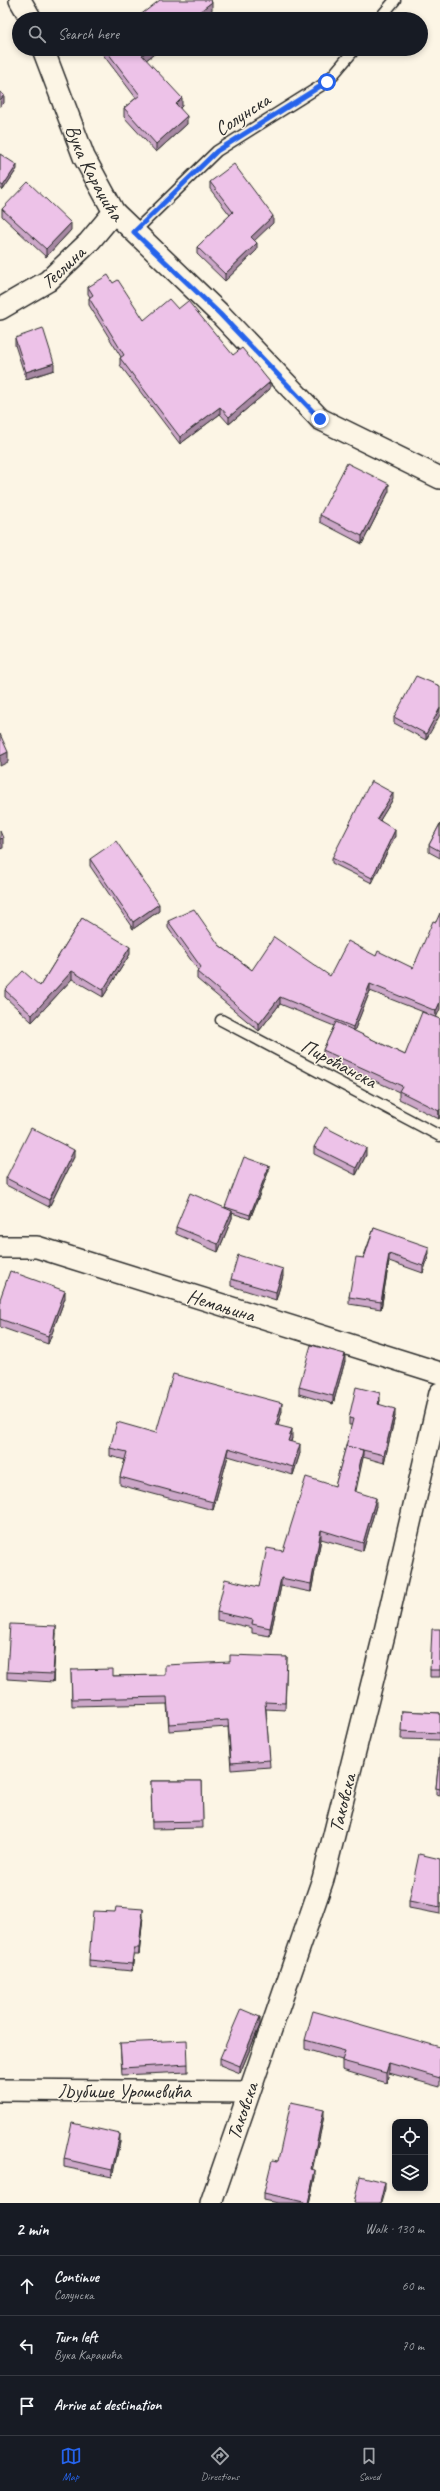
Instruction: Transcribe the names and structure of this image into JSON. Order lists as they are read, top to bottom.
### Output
{
  "streets": {
    "street": [
      "Вука Караџића",
      "Теслина",
      "Немањина",
      "Таковска",
      "Љубише Урошевића"
    ],
    "lane": ["Солунска", "Пироћанска"]
  },
  "crossings": [
    ["Солунска", "Вука Караџића"],
    ["Вука Караџића", "Теслина"],
    ["Таковска", "Љубише Урошевића"]
  ],
  "page": {
    "search": "Search here",
    "heading": ["2 min", "Walk · 130 m"],
    "list": [
      ["Continue", "Солунска", "60 m"],
      ["Turn left", "Вука Караџића", "70 m"],
      "Arrive at destination"
    ],
    "nav": ["Map", "Directions", "Saved"]
  }
}
